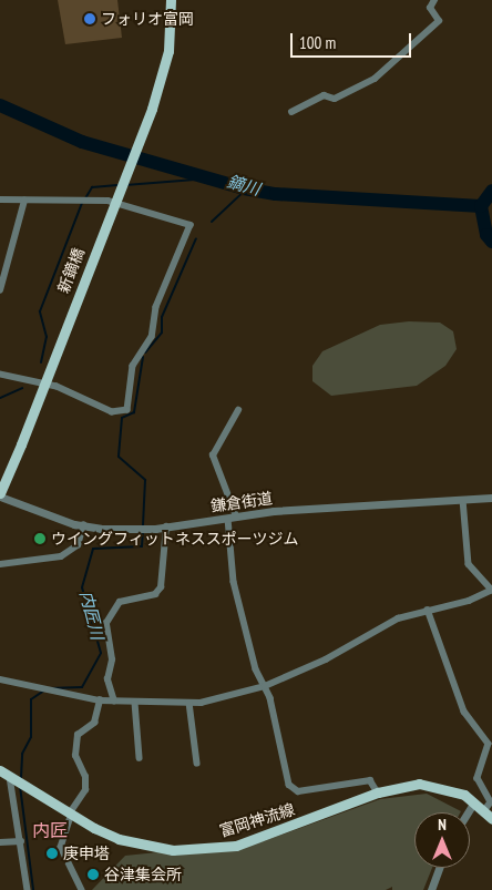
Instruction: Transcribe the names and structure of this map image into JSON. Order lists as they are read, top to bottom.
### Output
{
  "streets": {
    "main road": ["新鏑橋", "富岡神流線"],
    "street": ["鎌倉街道"]
  },
  "crossings": [
    ["新鏑橋", "鎌倉街道"]
  ],
  "districts": ["内匠"],
  "water": ["鏑川", "内匠川"],
  "places": [
    "フォリオ富岡",
    "ウイングフィットネススポーツジム",
    "庚申塔",
    "谷津集会所"
  ],
  "scale_bar": "100 m",
  "north": "top"
}
